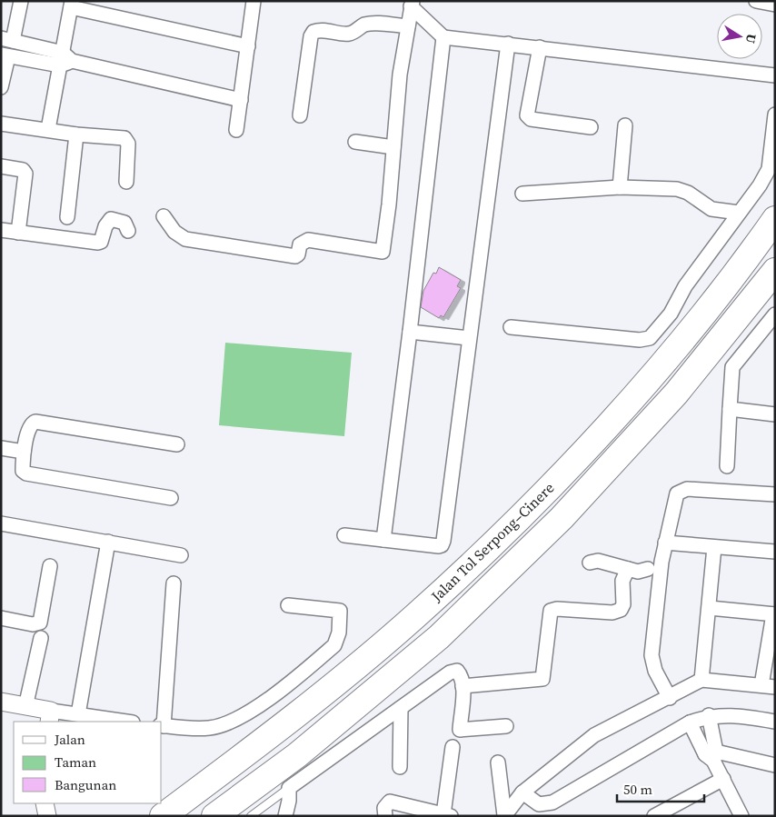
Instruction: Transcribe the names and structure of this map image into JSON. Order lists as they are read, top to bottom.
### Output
{
  "streets": {
    "highway": ["Jalan Tol Serpong–Cinere"]
  },
  "legend": ["Jalan", "Taman", "Bangunan"],
  "scale_bar": "50 m",
  "north": "right"
}
